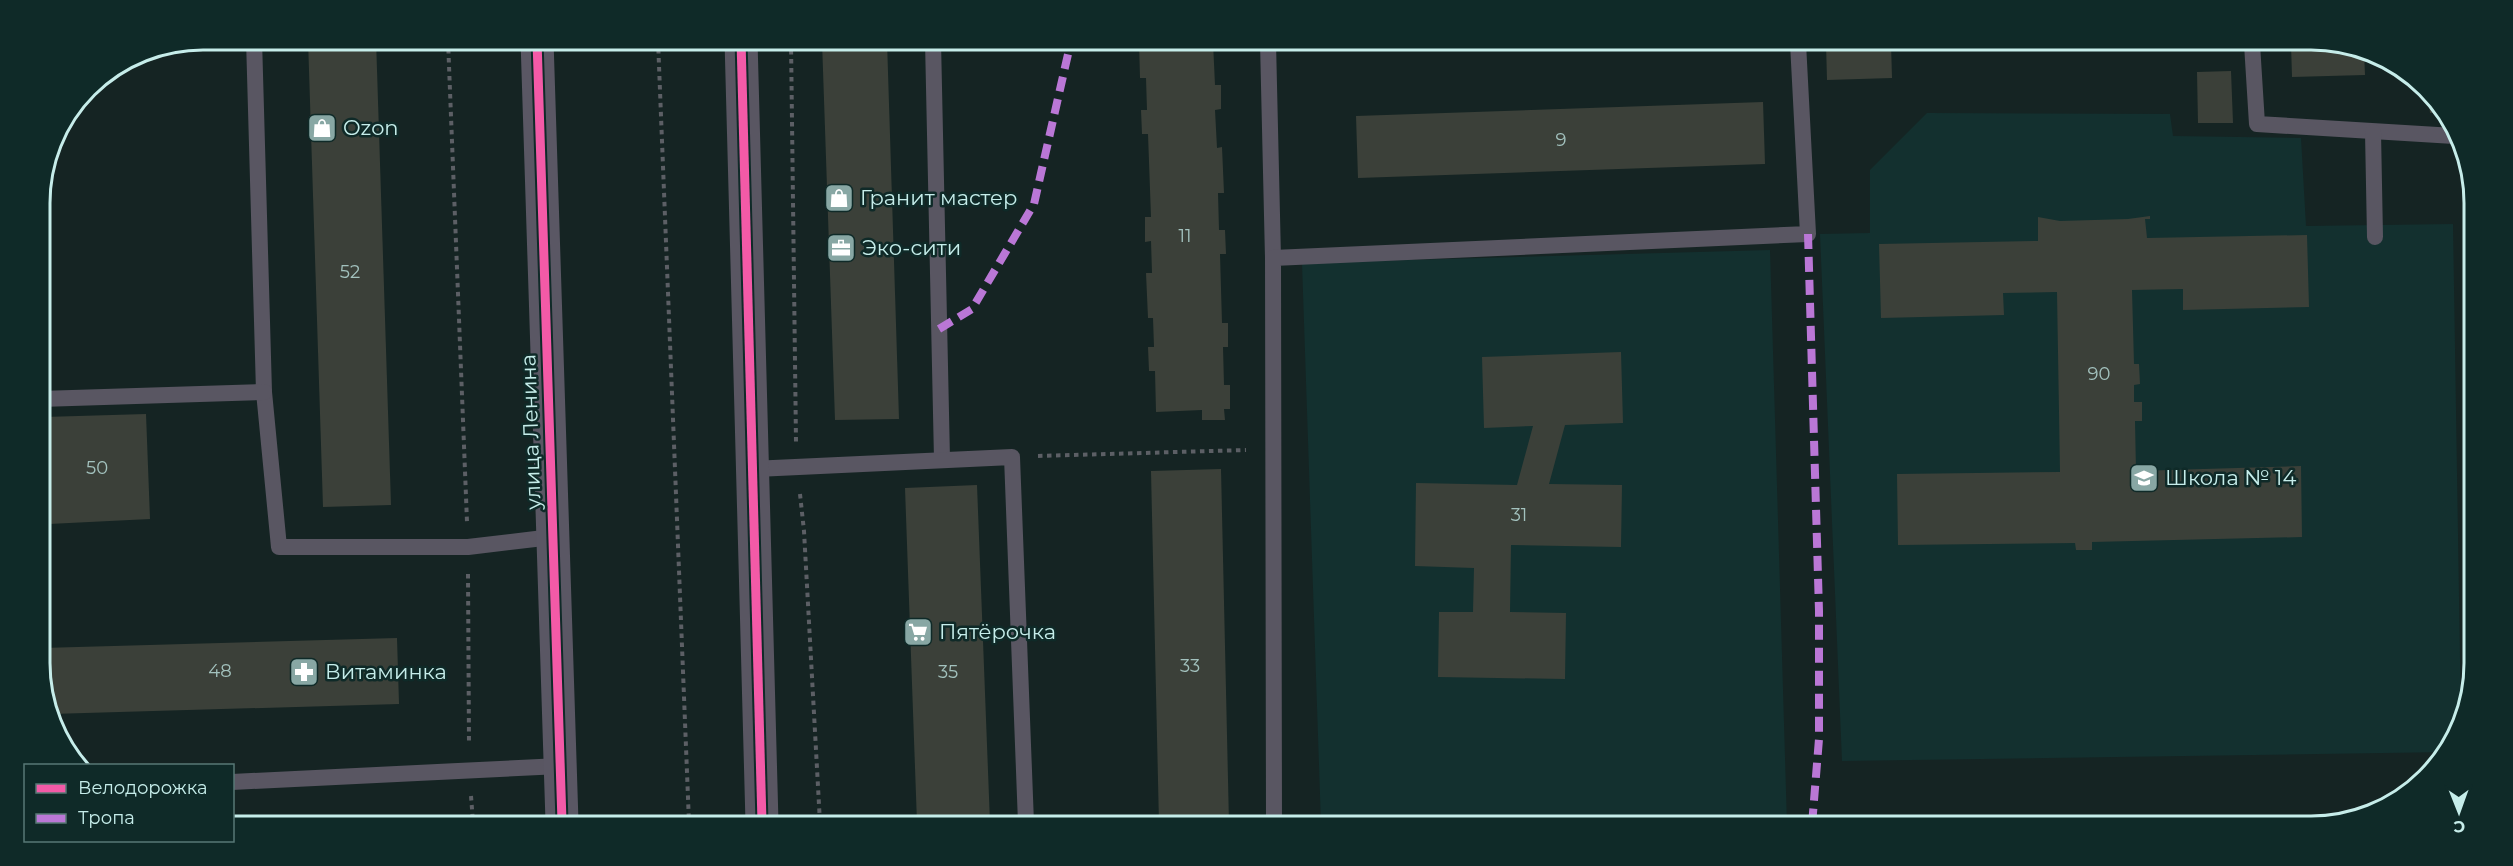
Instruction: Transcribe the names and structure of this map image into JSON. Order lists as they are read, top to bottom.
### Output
{
  "streets": {
    "street": ["улица Ленина"]
  },
  "places": {
    "shop": ["Ozon", "Гранит мастер"],
    "office": ["Эко-сити"],
    "school or university": ["Школа № 14"],
    "supermarket": ["Пятёрочка"],
    "pharmacy": ["Витаминка"]
  },
  "house_numbers": [
    "9",
    "11",
    "52",
    "90",
    "50",
    "31",
    "33",
    "48",
    "35"
  ],
  "legend": ["Велодорожка", "Тропа"],
  "north": "bottom"
}
